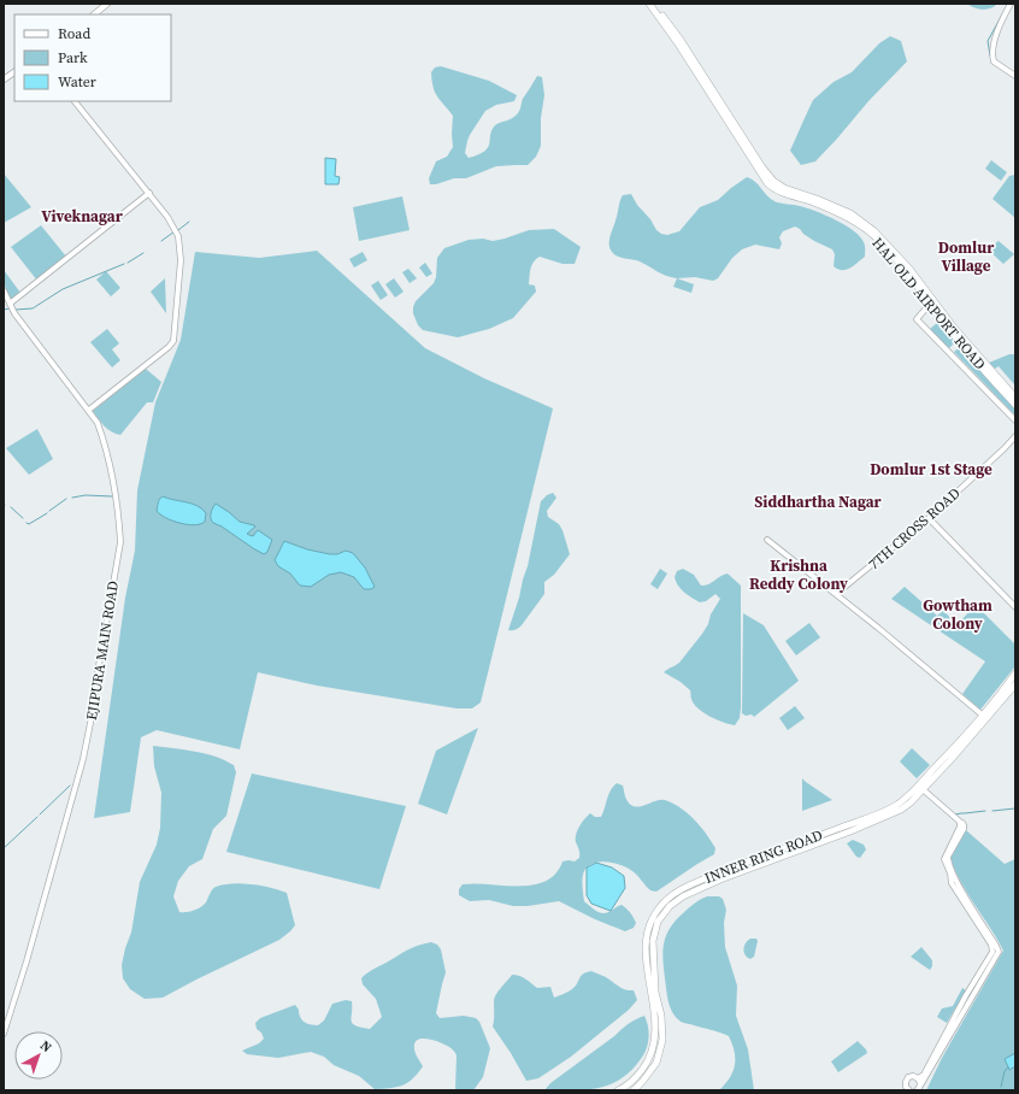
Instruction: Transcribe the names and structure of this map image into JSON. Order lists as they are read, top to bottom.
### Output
{
  "streets": {
    "main road": ["HAL OLD AIRPORT ROAD", "INNER RING ROAD"],
    "street": ["7TH CROSS ROAD", "EJIPURA MAIN ROAD"]
  },
  "districts": [
    "Viveknagar",
    "Domlur Village",
    "Domlur 1st Stage",
    "Siddhartha Nagar",
    "Krishna Reddy Colony",
    "Gowtham Colony"
  ],
  "legend": ["Road", "Park", "Water"],
  "north": "top right"
}
